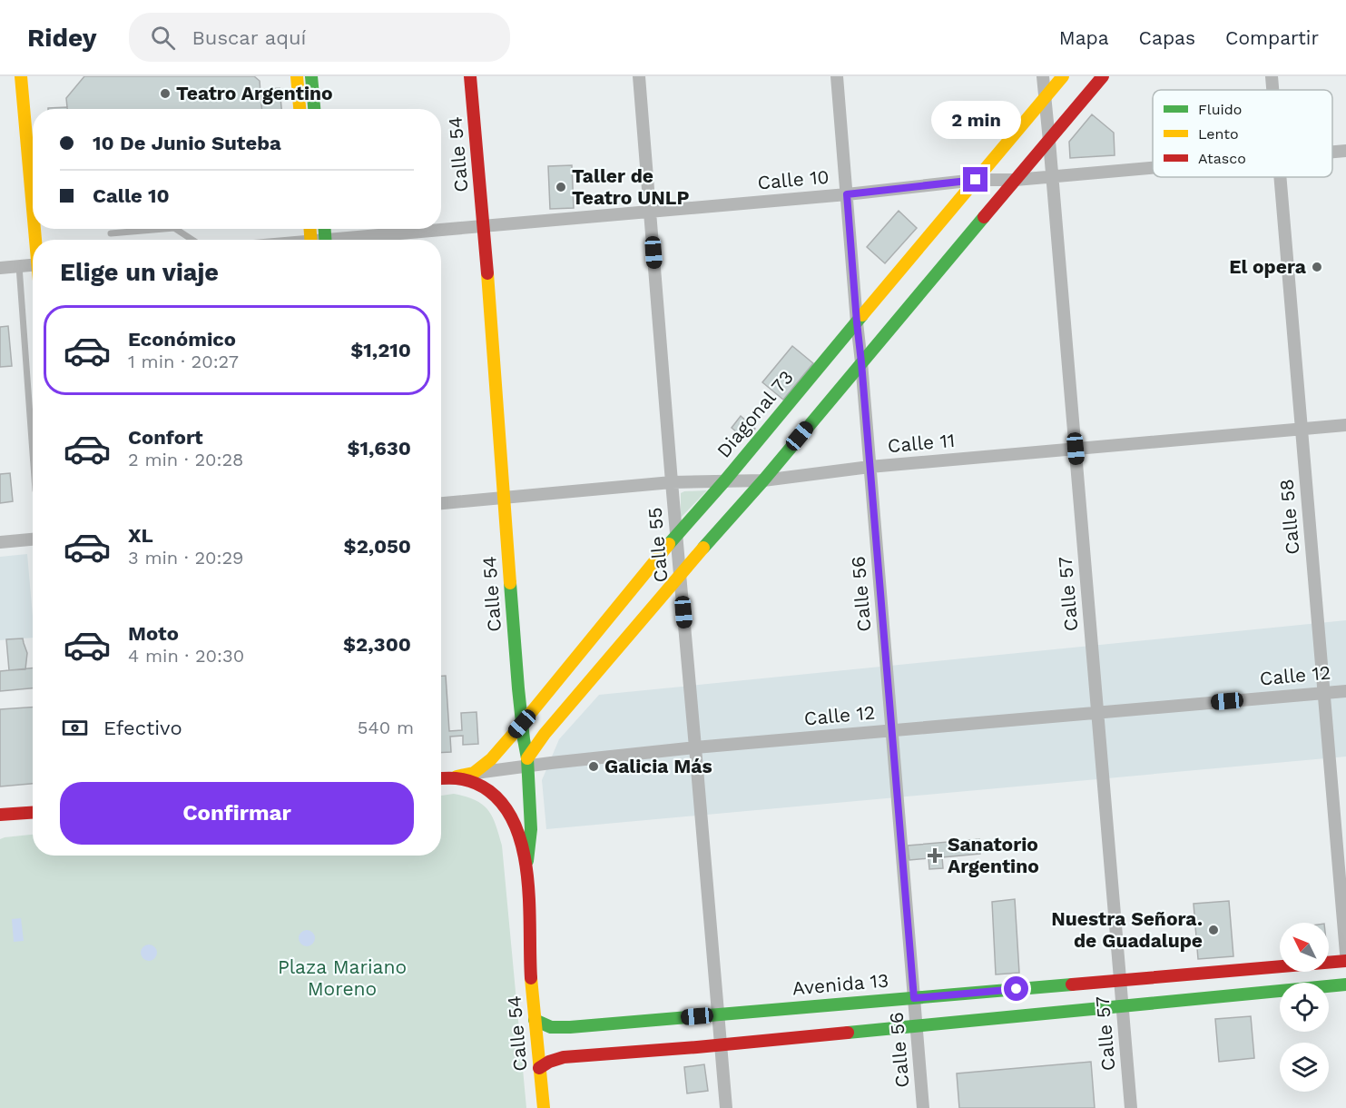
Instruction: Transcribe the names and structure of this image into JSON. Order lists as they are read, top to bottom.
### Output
{
  "streets": {
    "main road": [
      "Calle 54",
      "Diagonal 73",
      "Calle 12",
      "Avenida 13"
    ],
    "street": [
      "Calle 10",
      "Calle 11",
      "Calle 58",
      "Calle 55",
      "Calle 56",
      "Calle 57"
    ]
  },
  "crossings": [
    ["Calle 54", "Calle 10"],
    ["Calle 54", "Diagonal 73"],
    ["Calle 54", "Calle 11"],
    ["Calle 54", "Calle 12"],
    ["Calle 54", "Avenida 13"],
    ["Calle 10", "Diagonal 73"],
    ["Calle 10", "Calle 55"],
    ["Calle 10", "Calle 56"],
    ["Calle 10", "Calle 57"],
    ["Diagonal 73", "Calle 11"],
    ["Diagonal 73", "Calle 55"],
    ["Diagonal 73", "Calle 56"],
    ["Diagonal 73", "Calle 57"],
    ["Diagonal 73", "Calle 12"],
    ["Calle 11", "Calle 58"],
    ["Calle 11", "Calle 55"],
    ["Calle 11", "Calle 56"],
    ["Calle 11", "Calle 57"],
    ["Calle 58", "Calle 12"],
    ["Calle 55", "Calle 12"],
    ["Calle 55", "Avenida 13"],
    ["Calle 56", "Calle 12"],
    ["Calle 56", "Avenida 13"],
    ["Calle 57", "Calle 12"],
    ["Calle 57", "Avenida 13"]
  ],
  "parks": ["Plaza Mariano Moreno"],
  "places": {
    "other": [
      "Teatro Argentino",
      "Taller de Teatro UNLP",
      "El opera",
      "Galicia Más",
      "Nuestra Señora. de Guadalupe"
    ],
    "health": ["Sanatorio Argentino"]
  },
  "legend": ["Fluido", "Lento", "Atasco"],
  "north": "top left",
  "page": {
    "header": "Ridey",
    "search": "Buscar aquí",
    "nav": ["Mapa", "Capas", "Compartir"],
    "bubble": "2 min",
    "banner": ["10 De Junio Suteba", "Calle 10"],
    "heading": "Elige un viaje",
    "list": [
      {
        "name": "Económico",
        "note": "1 min · 20:27",
        "value": "$1,210"
      },
      {
        "name": "Confort",
        "note": "2 min · 20:28",
        "value": "$1,630"
      },
      {
        "name": "XL",
        "note": "3 min · 20:29",
        "value": "$2,050"
      },
      {
        "name": "Moto",
        "note": "4 min · 20:30",
        "value": "$2,300"
      }
    ],
    "pay": ["Efectivo", "540 m"],
    "buttons": "Confirmar"
  }
}
